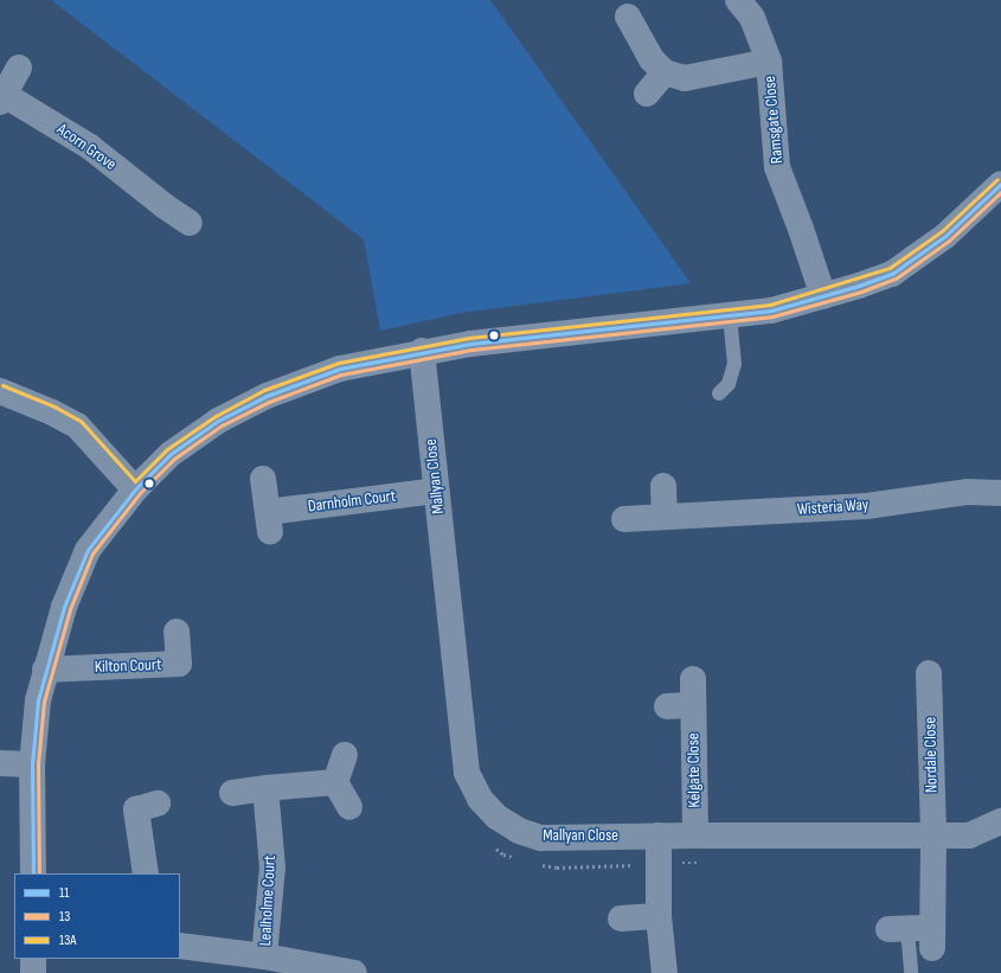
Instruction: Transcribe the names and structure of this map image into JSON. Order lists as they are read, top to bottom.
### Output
{
  "streets": {
    "street": [
      "Ramsgate Close",
      "Acorn Grove",
      "Mallyan Close",
      "Darnholm Court",
      "Wisteria Way",
      "Kilton Court",
      "Nordale Close",
      "Kelgate Close",
      "Lealholme Court"
    ]
  },
  "crossings": [
    ["Mallyan Close", "Darnholm Court"],
    ["Mallyan Close", "Nordale Close"],
    ["Mallyan Close", "Kelgate Close"]
  ],
  "lines": ["transit line 13A", "transit line 11", "transit line 13"],
  "legend": ["11", "13", "13A"]
}
